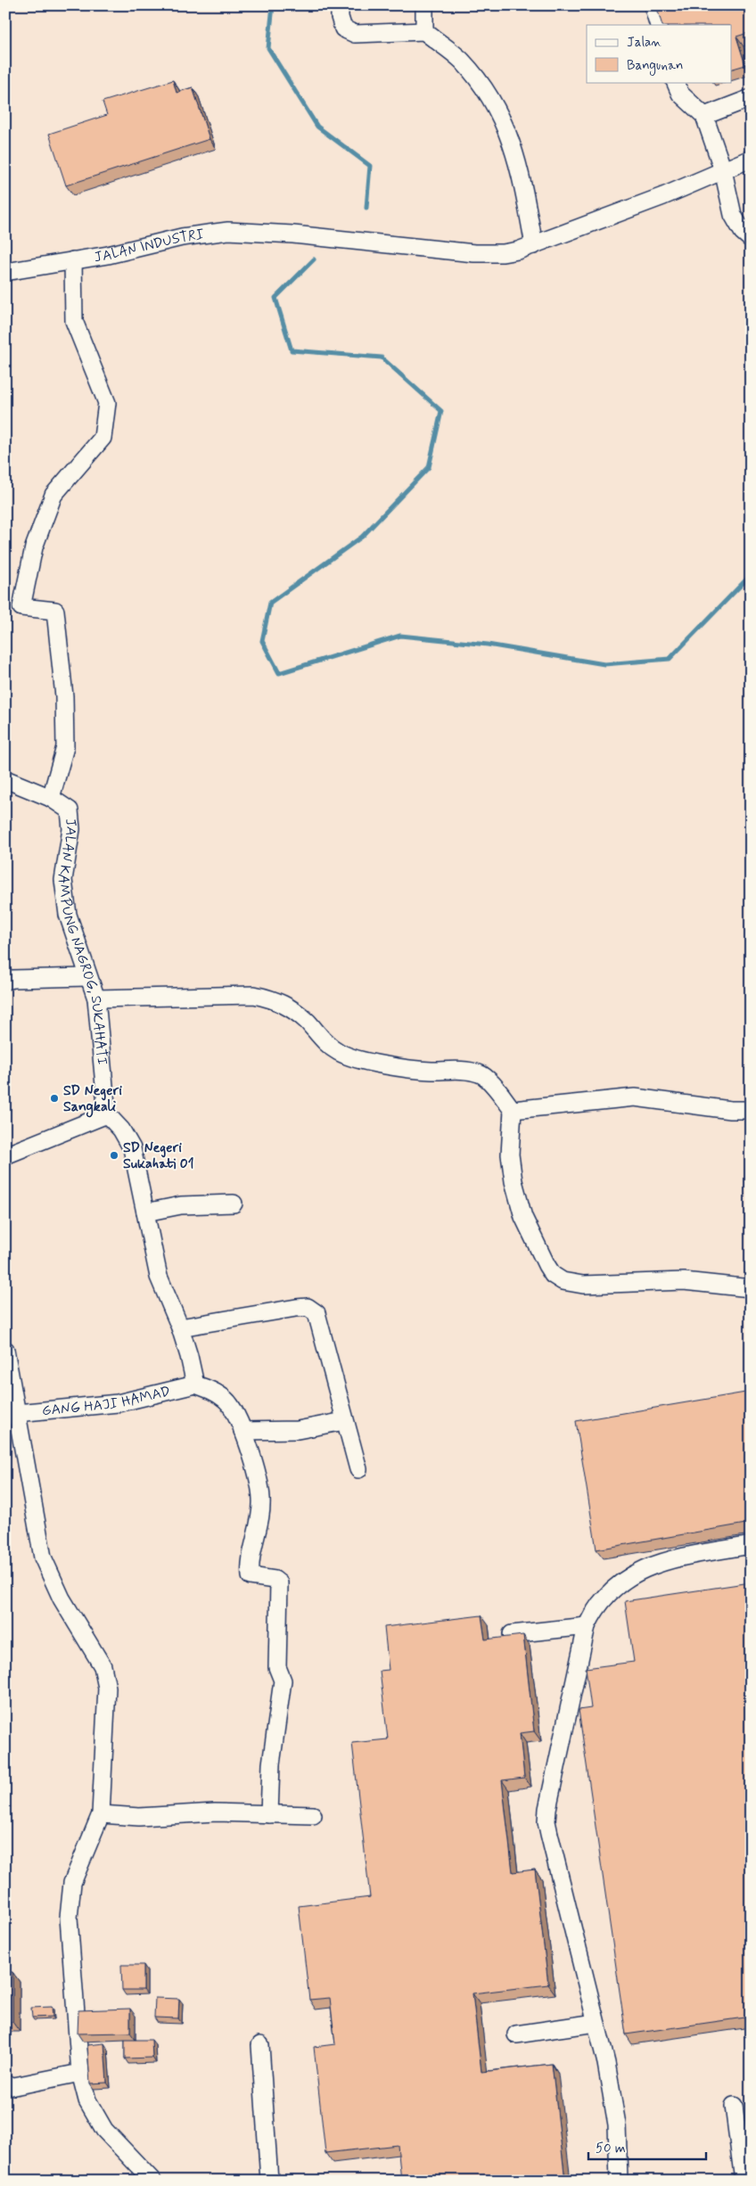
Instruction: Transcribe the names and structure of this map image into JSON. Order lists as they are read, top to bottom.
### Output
{
  "streets": {
    "street": ["JALAN INDUSTRI", "JALAN KAMPUNG NAGROG, SUKAHATI", "GANG HAJI HAMAD"]
  },
  "places": ["SD Negeri Sangkali", "SD Negeri Sukahati 01"],
  "legend": ["Jalan", "Bangunan"],
  "scale_bar": "50 m"
}
